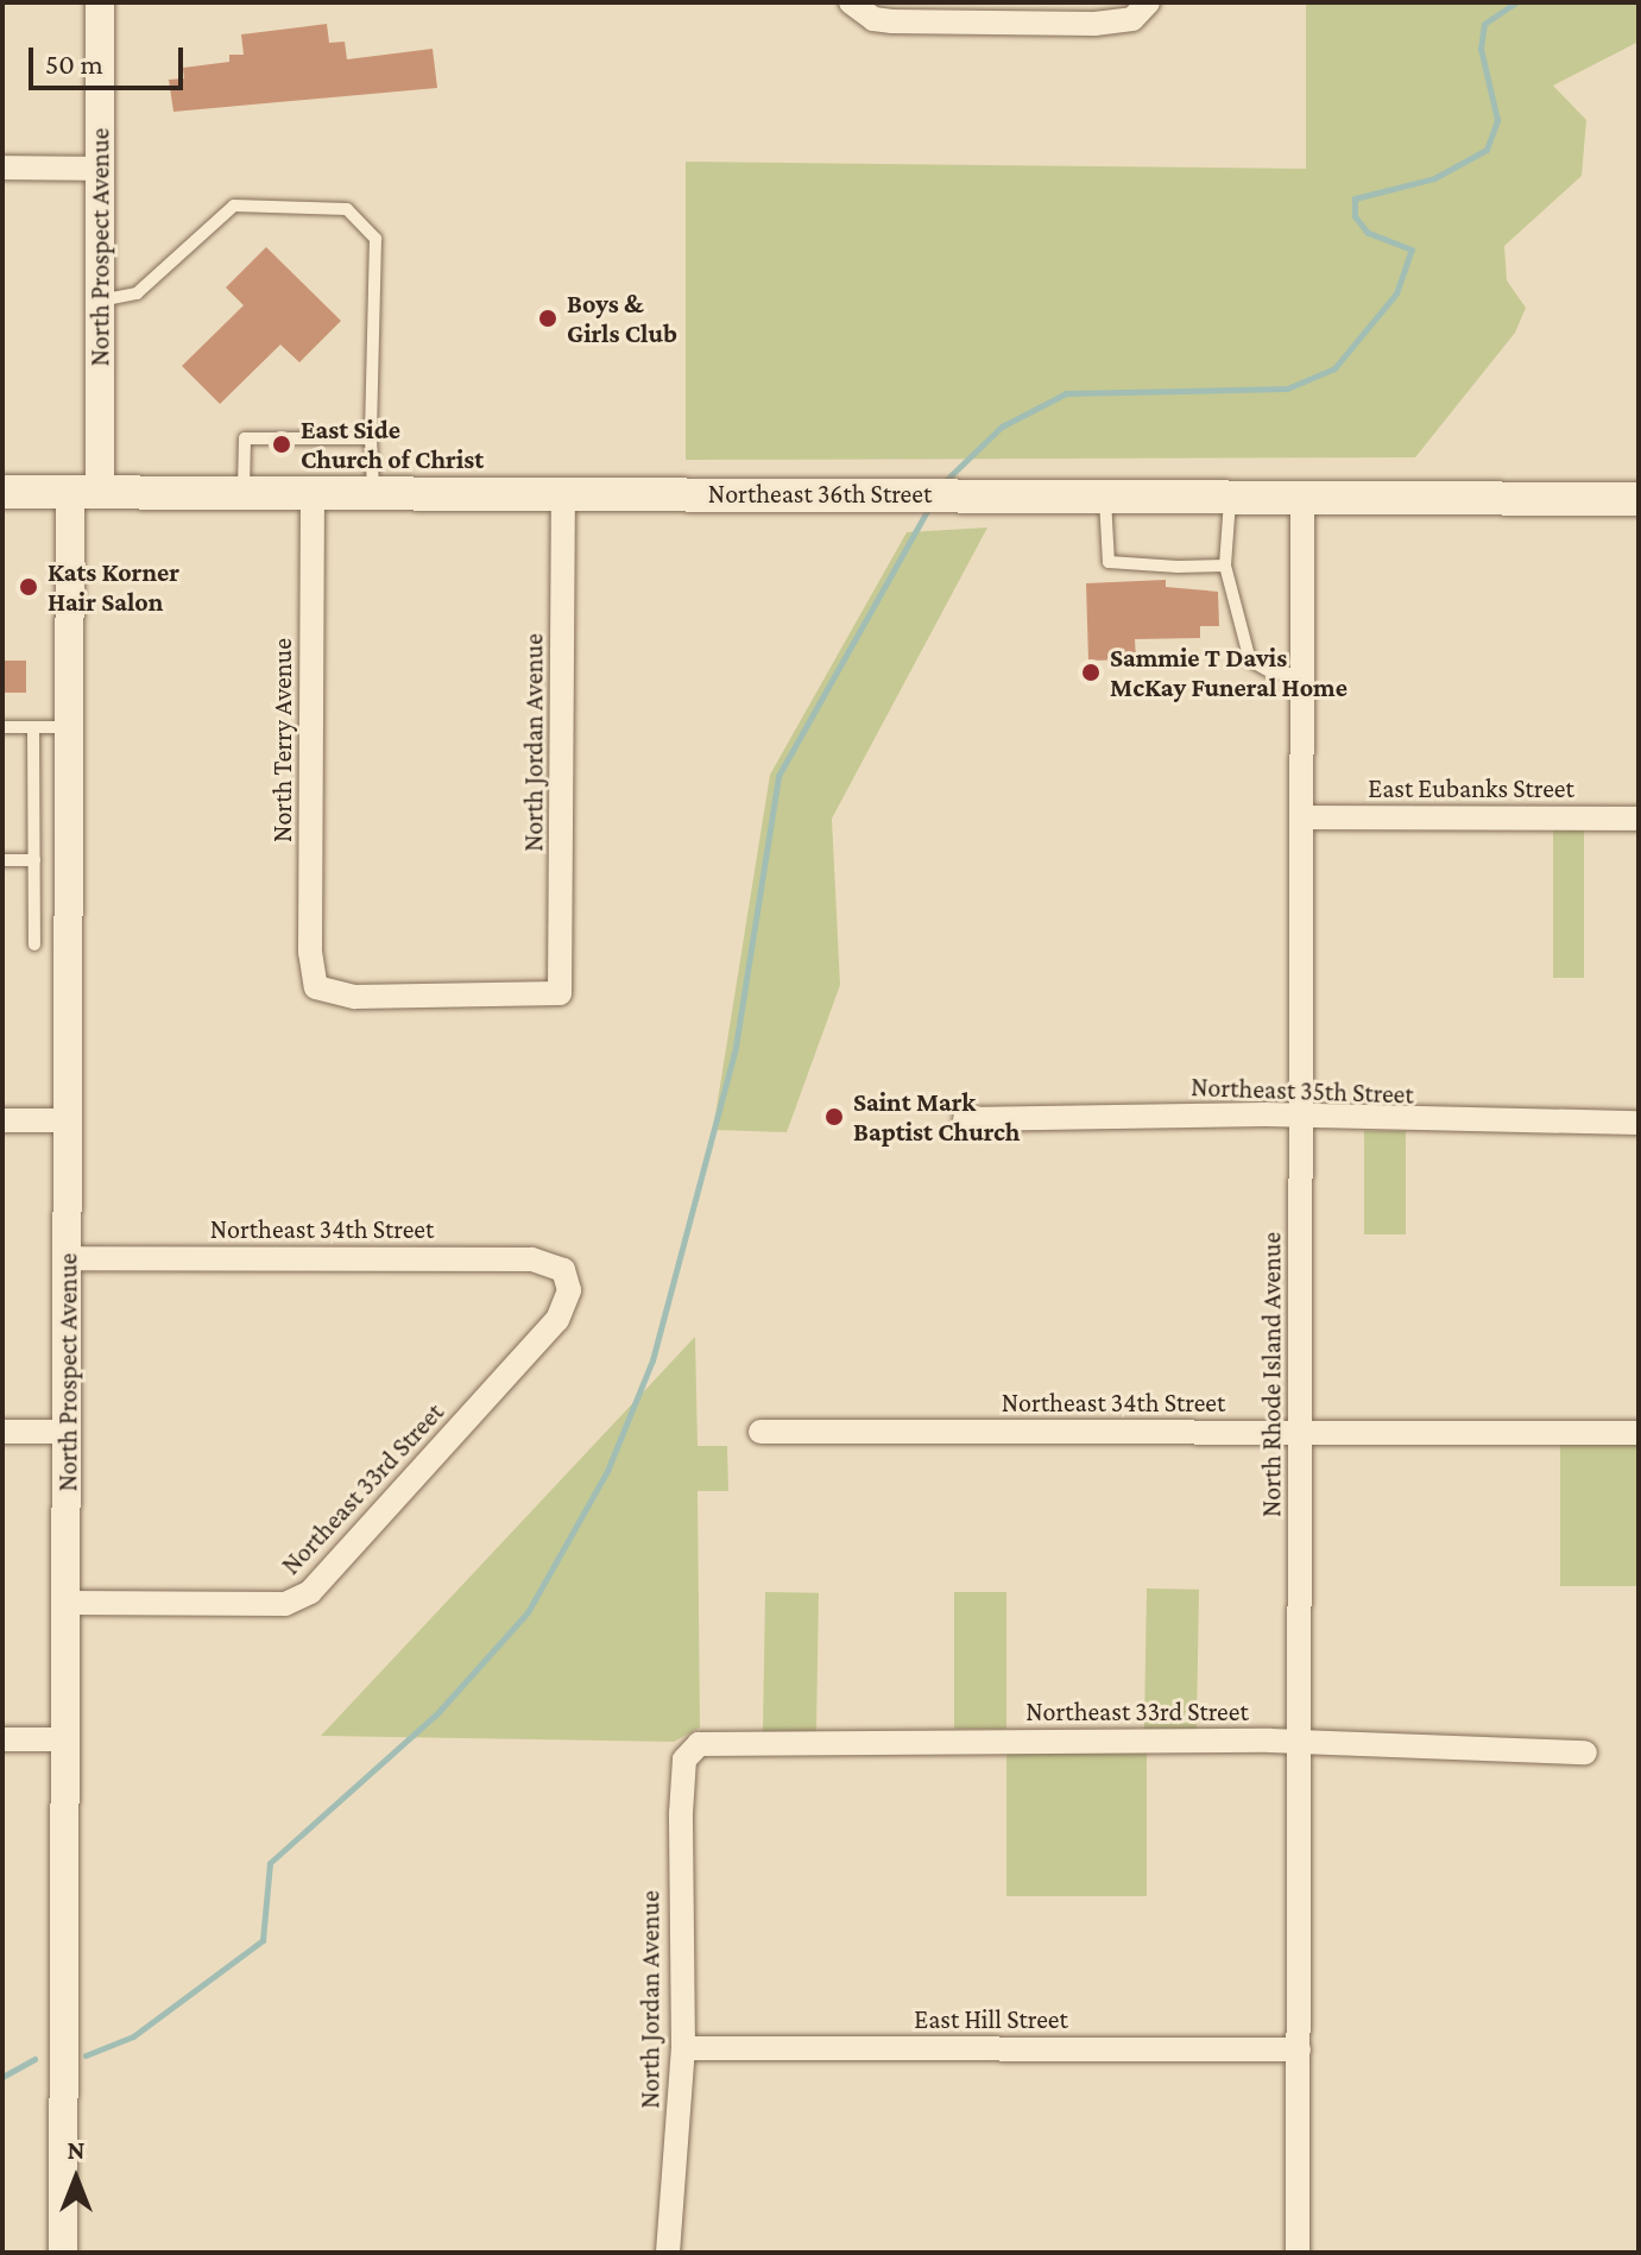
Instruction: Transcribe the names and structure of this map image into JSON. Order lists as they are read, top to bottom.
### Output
{
  "streets": {
    "main road": ["Northeast 36th Street"],
    "street": [
      "North Prospect Avenue",
      "North Terry Avenue",
      "North Jordan Avenue",
      "East Eubanks Street",
      "Northeast 35th Street",
      "Northeast 34th Street",
      "North Rhode Island Avenue",
      "Northeast 33rd Street",
      "East Hill Street"
    ]
  },
  "crossings": [
    ["North Prospect Avenue", "Northeast 36th Street"],
    ["North Prospect Avenue", "Northeast 34th Street"],
    ["North Prospect Avenue", "Northeast 33rd Street"],
    ["Northeast 36th Street", "North Terry Avenue"],
    ["Northeast 36th Street", "North Jordan Avenue"],
    ["Northeast 36th Street", "North Rhode Island Avenue"],
    ["North Terry Avenue", "North Jordan Avenue"],
    ["North Jordan Avenue", "Northeast 33rd Street"],
    ["North Jordan Avenue", "East Hill Street"],
    ["East Eubanks Street", "North Rhode Island Avenue"],
    ["Northeast 35th Street", "North Rhode Island Avenue"],
    ["Northeast 34th Street", "North Rhode Island Avenue"],
    ["Northeast 34th Street", "Northeast 33rd Street"],
    ["North Rhode Island Avenue", "Northeast 33rd Street"],
    ["North Rhode Island Avenue", "East Hill Street"]
  ],
  "places": [
    "Boys & Girls Club",
    "East Side Church of Christ",
    "Kats Korner Hair Salon",
    "Sammie T Davis McKay Funeral Home",
    "Saint Mark Baptist Church"
  ],
  "scale_bar": "50 m",
  "north": "top"
}
